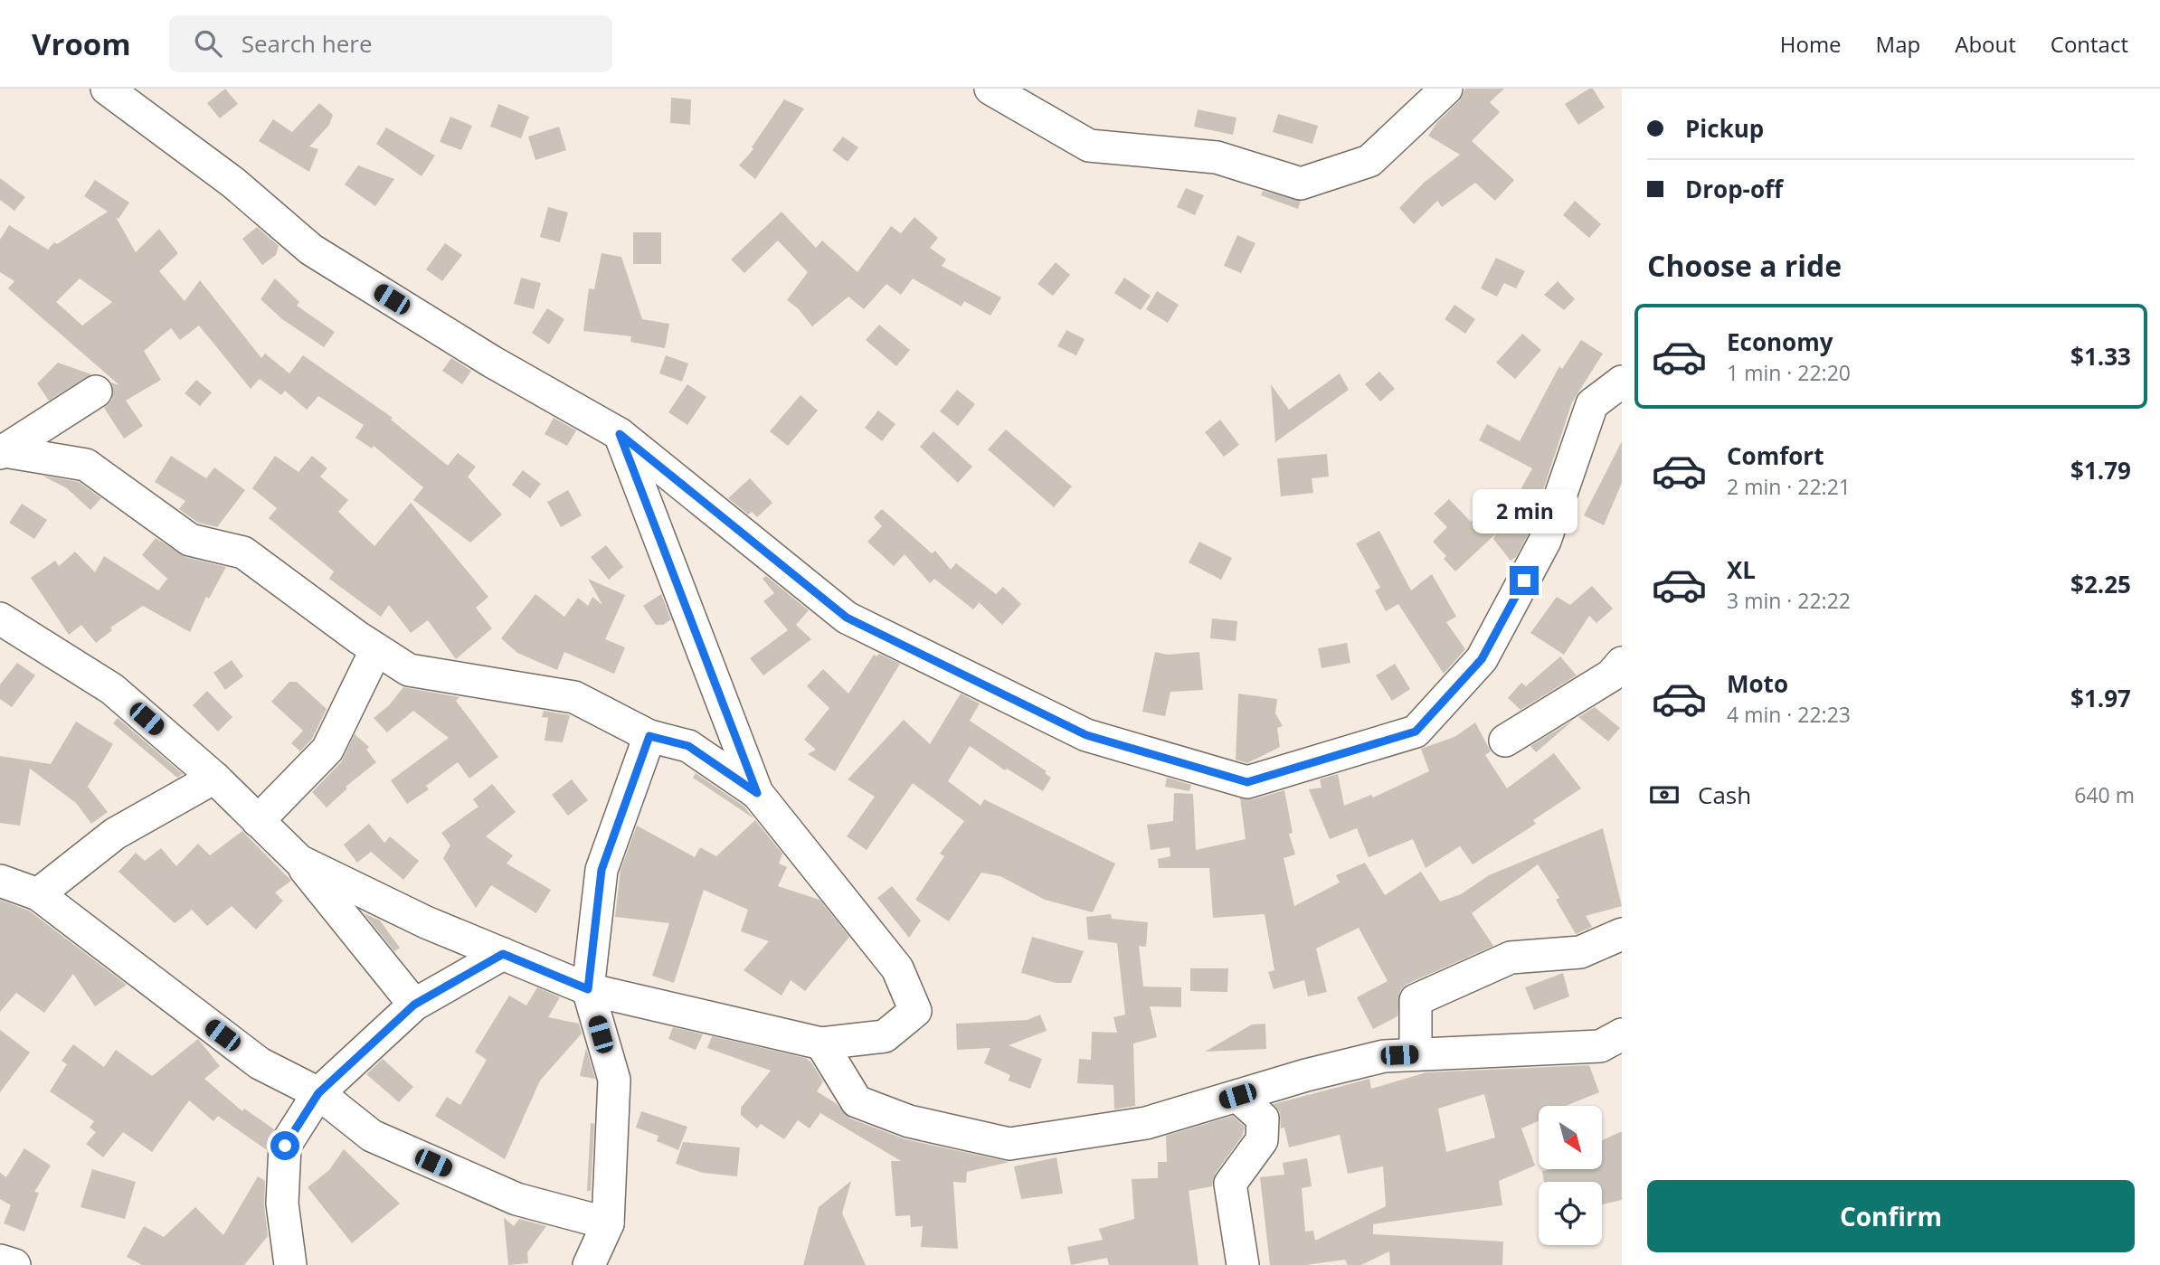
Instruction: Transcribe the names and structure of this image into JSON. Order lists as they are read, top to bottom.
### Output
{
  "north": "bottom right",
  "page": {
    "header": "Vroom",
    "search": "Search here",
    "nav": [
      "Home",
      "Map",
      "About",
      "Contact"
    ],
    "banner": ["Pickup", "Drop-off"],
    "heading": "Choose a ride",
    "list": [
      {
        "name": "Economy",
        "note": "1 min · 22:20",
        "value": "$1.33"
      },
      {
        "name": "Comfort",
        "note": "2 min · 22:21",
        "value": "$1.79"
      },
      {
        "name": "XL",
        "note": "3 min · 22:22",
        "value": "$2.25"
      },
      {
        "name": "Moto",
        "note": "4 min · 22:23",
        "value": "$1.97"
      }
    ],
    "bubble": "2 min",
    "pay": ["Cash", "640 m"],
    "buttons": "Confirm"
  }
}
